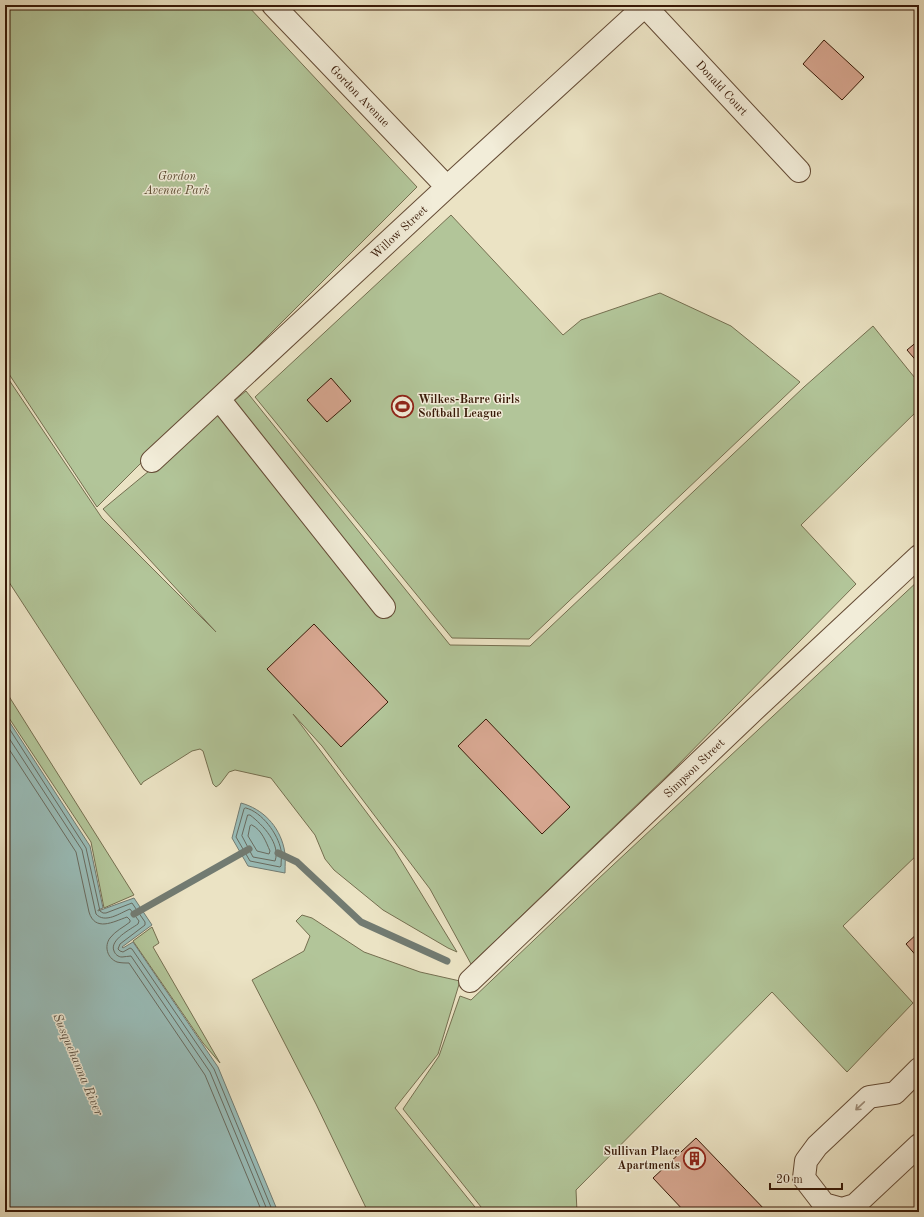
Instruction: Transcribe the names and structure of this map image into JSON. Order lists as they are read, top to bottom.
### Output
{
  "streets": {
    "street": [
      "Donald Court",
      "Gordon Avenue",
      "Willow Street",
      "Simpson Street"
    ]
  },
  "crossings": [
    ["Donald Court", "Willow Street"],
    ["Gordon Avenue", "Willow Street"]
  ],
  "water": ["Susquehanna River"],
  "parks": ["Gordon Avenue Park"],
  "places": {
    "sports": ["Wilkes-Barre Girls Softball League"],
    "building": ["Sullivan Place Apartments"]
  },
  "scale_bar": "20 m"
}
